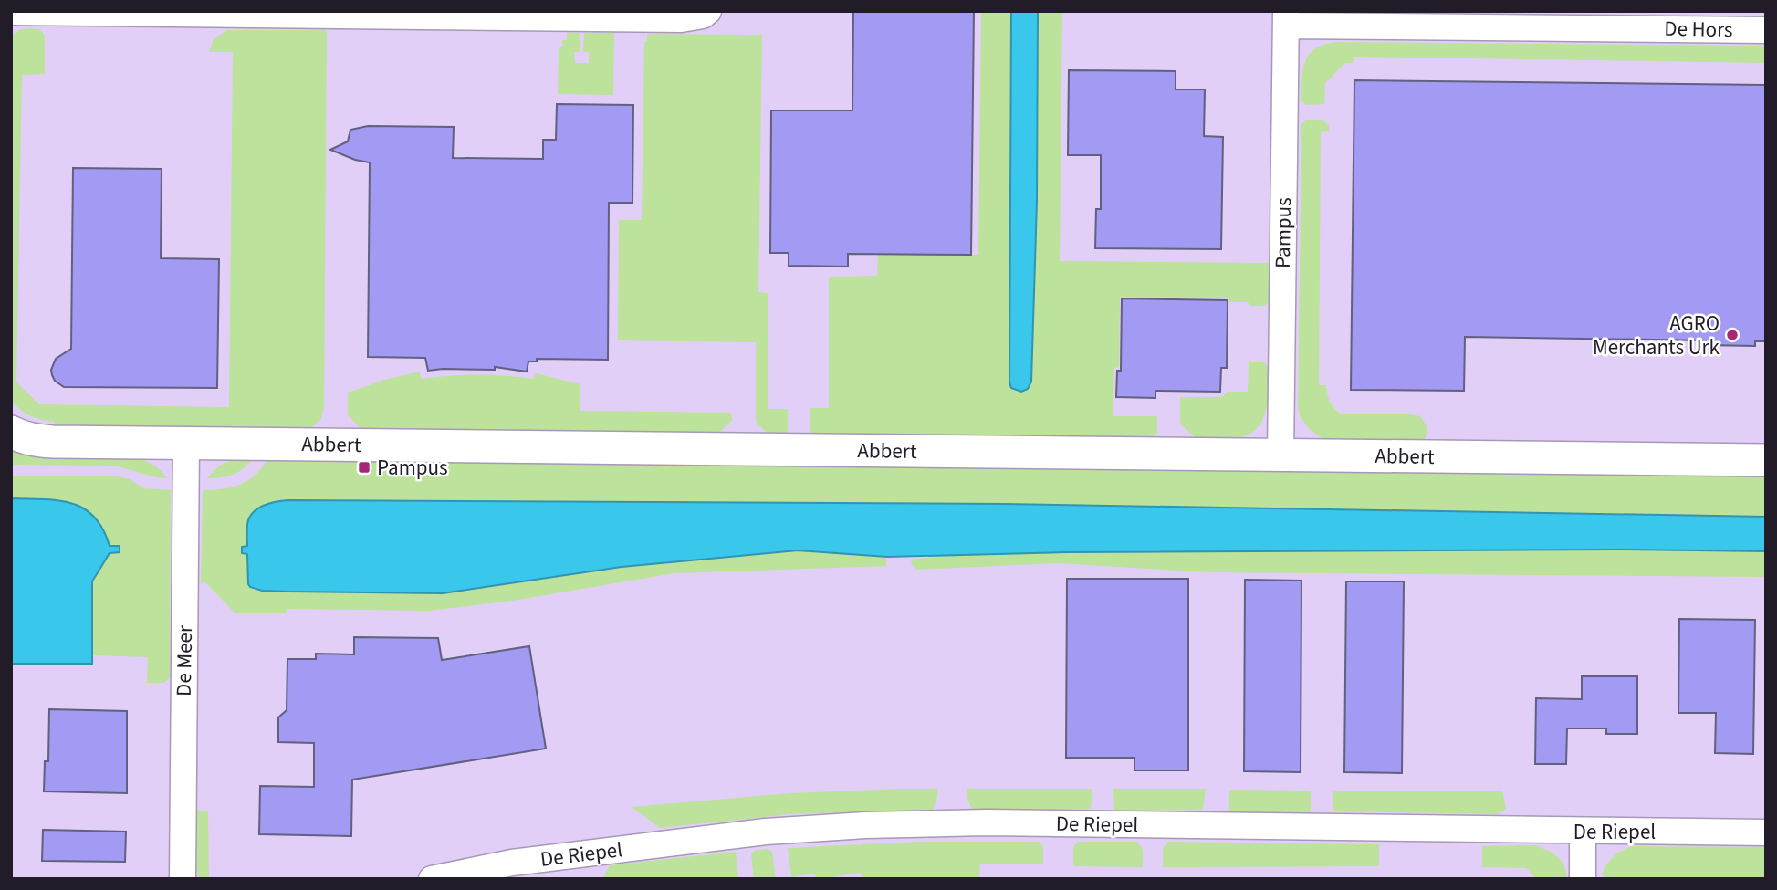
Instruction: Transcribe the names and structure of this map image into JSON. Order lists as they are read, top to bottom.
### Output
{
  "streets": {
    "street": [
      "De Hors",
      "Pampus",
      "Abbert",
      "De Meer",
      "De Riepel"
    ]
  },
  "crossings": [
    ["De Hors", "Pampus"],
    ["Pampus", "Abbert"],
    ["Abbert", "De Meer"]
  ],
  "places": {
    "other": ["AGRO Merchants Urk"],
    "transit": ["Pampus"]
  }
}
